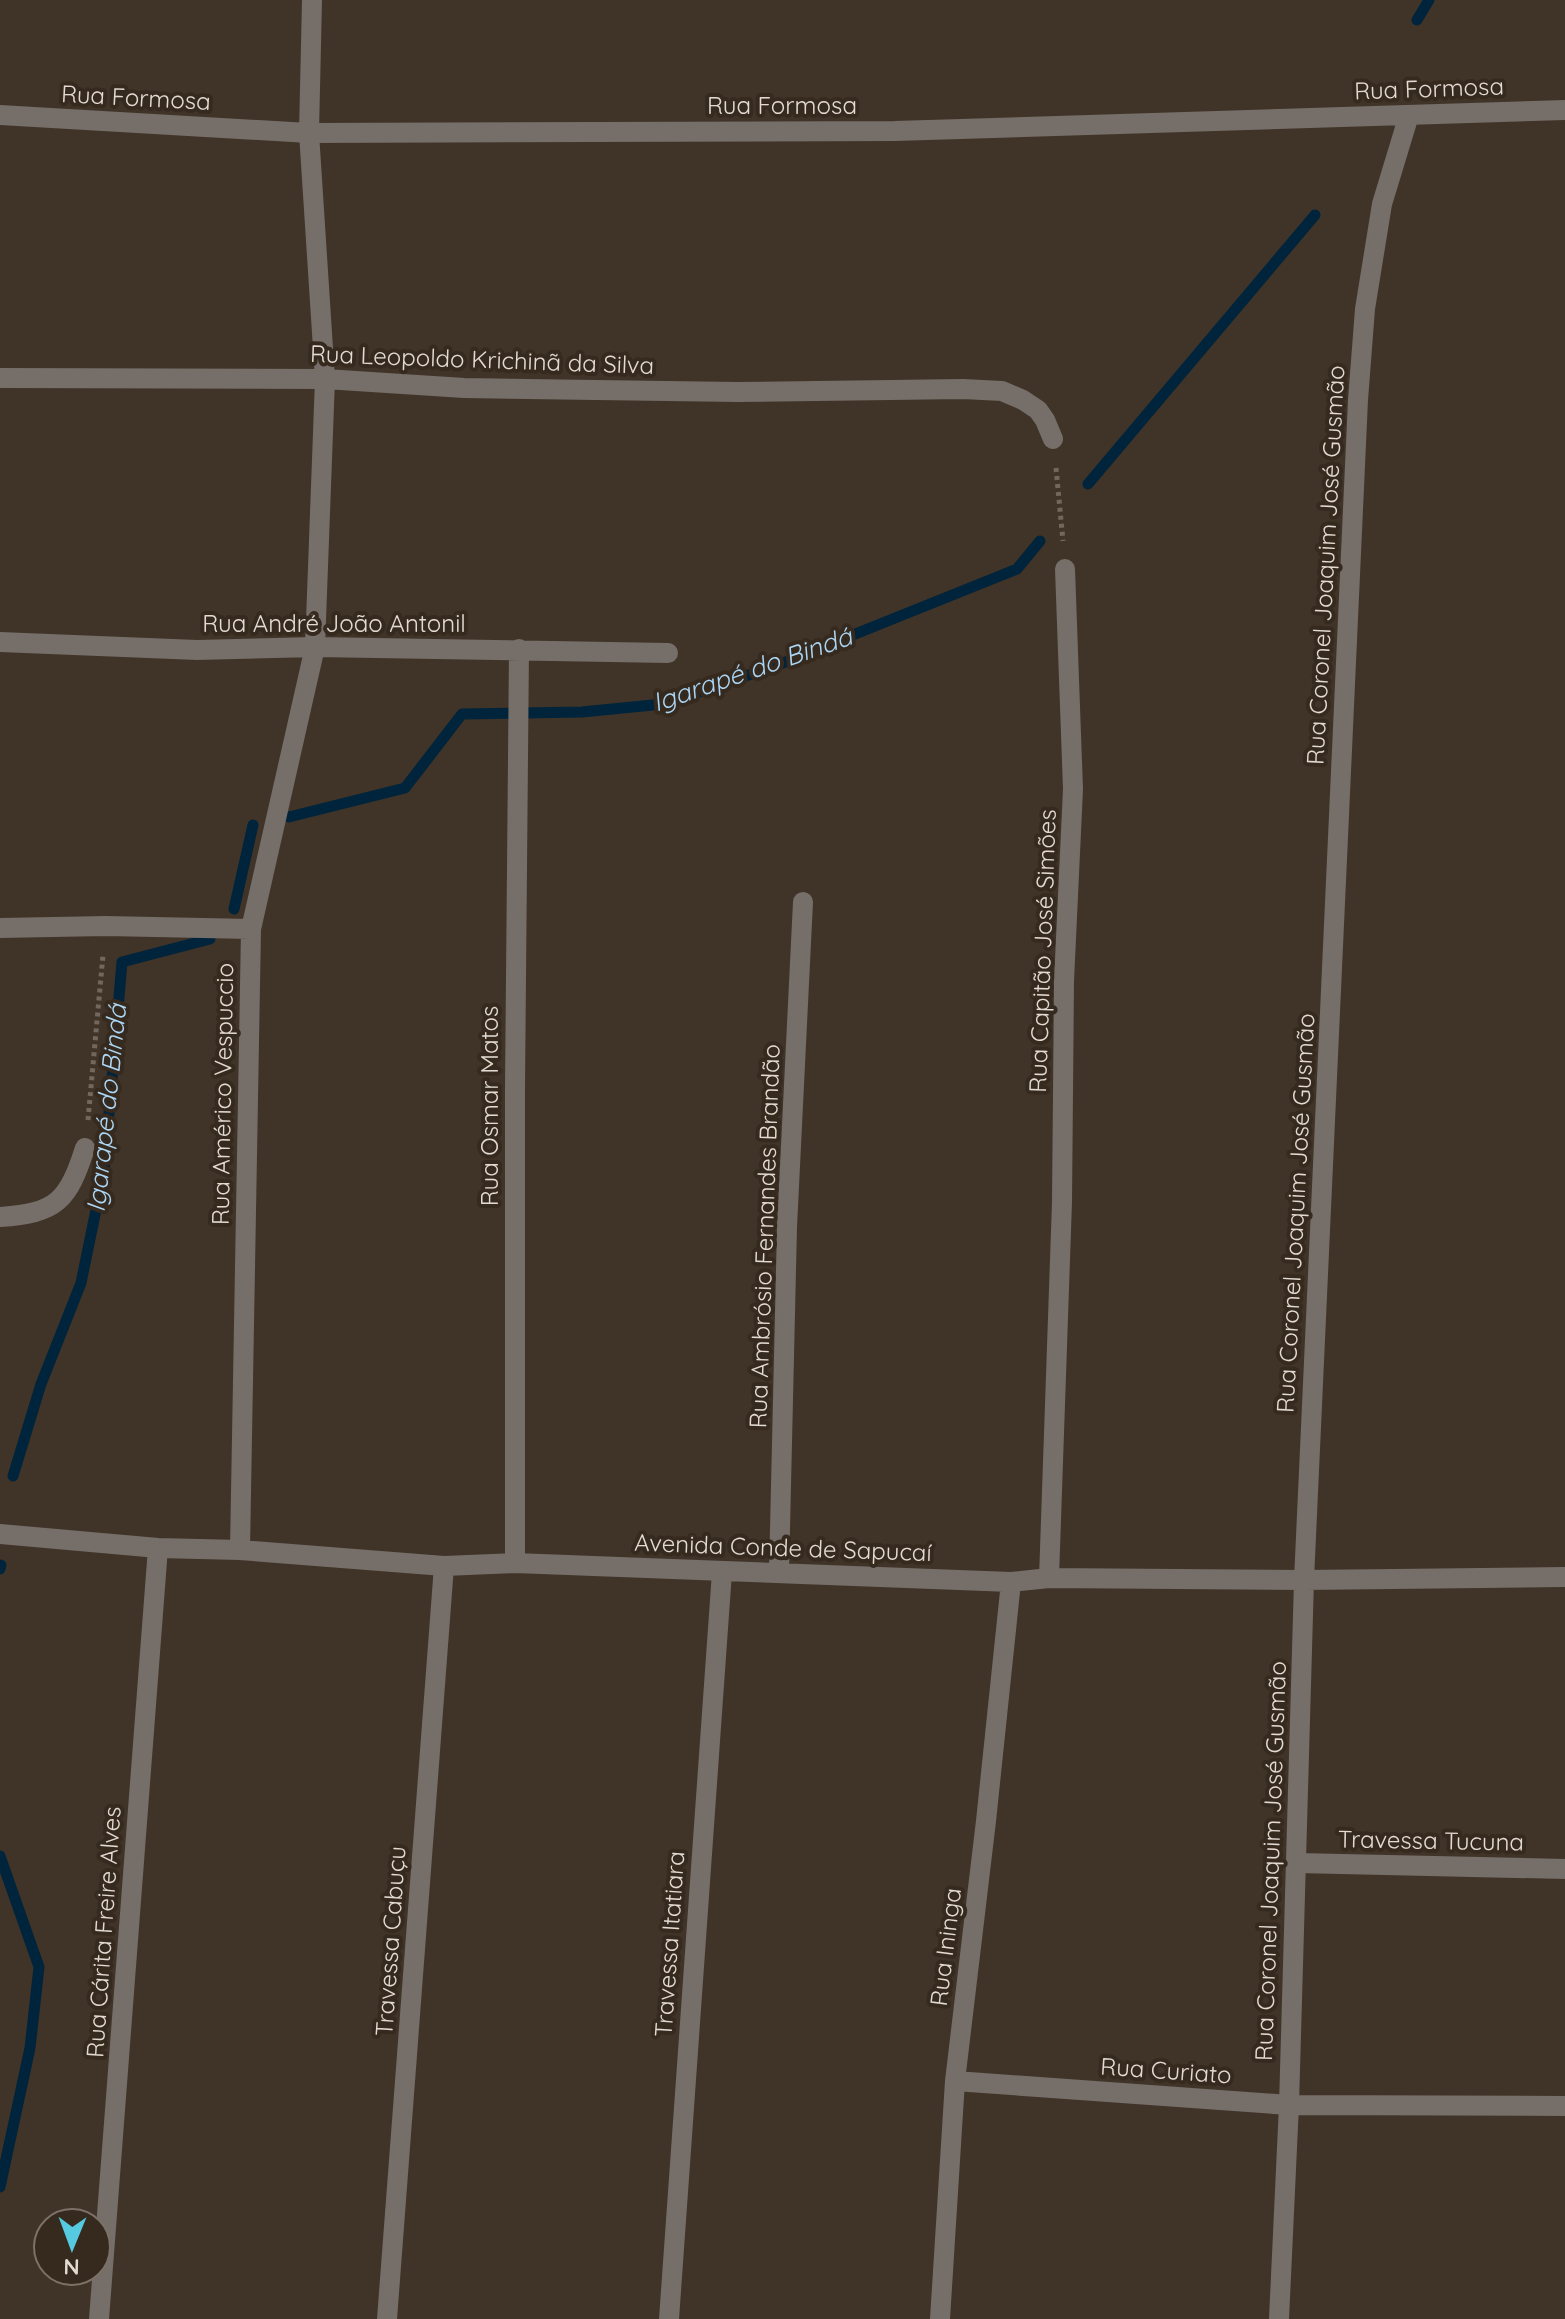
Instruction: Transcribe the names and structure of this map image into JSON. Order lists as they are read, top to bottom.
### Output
{
  "streets": {
    "street": [
      "Rua Formosa",
      "Rua Leopoldo Krichinã da Silva",
      "Rua Coronel Joaquim José Gusmão",
      "Rua André João Antonil",
      "Rua Capitão José Simões",
      "Rua Américo Vespuccio",
      "Rua Osmar Matos",
      "Rua Ambrósio Fernandes Brandão",
      "Avenida Conde de Sapucaí",
      "Travessa Tucuna",
      "Rua Cárita Freire Alves",
      "Travessa Cabuçu",
      "Travessa Itatiara",
      "Rua Ininga",
      "Rua Curiato"
    ]
  },
  "crossings": [
    ["Rua Formosa", "Rua Coronel Joaquim José Gusmão"],
    ["Rua Formosa", "Rua Américo Vespuccio"],
    ["Rua Leopoldo Krichinã da Silva", "Rua Américo Vespuccio"],
    ["Rua Coronel Joaquim José Gusmão", "Avenida Conde de Sapucaí"],
    ["Rua Coronel Joaquim José Gusmão", "Travessa Tucuna"],
    ["Rua Coronel Joaquim José Gusmão", "Rua Curiato"],
    ["Rua André João Antonil", "Rua Américo Vespuccio"],
    ["Rua André João Antonil", "Rua Osmar Matos"],
    ["Rua Capitão José Simões", "Avenida Conde de Sapucaí"],
    ["Rua Américo Vespuccio", "Avenida Conde de Sapucaí"],
    ["Rua Osmar Matos", "Avenida Conde de Sapucaí"],
    ["Rua Ambrósio Fernandes Brandão", "Avenida Conde de Sapucaí"],
    ["Avenida Conde de Sapucaí", "Rua Cárita Freire Alves"],
    ["Avenida Conde de Sapucaí", "Travessa Cabuçu"],
    ["Avenida Conde de Sapucaí", "Travessa Itatiara"],
    ["Avenida Conde de Sapucaí", "Rua Ininga"],
    ["Rua Ininga", "Rua Curiato"]
  ],
  "water": ["Igarapé do Bindá"],
  "north": "bottom"
}
